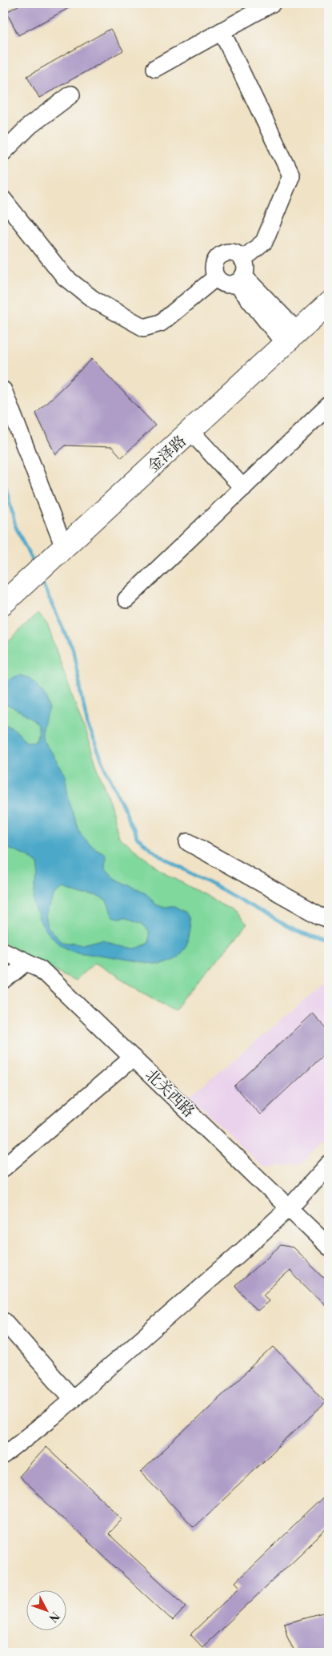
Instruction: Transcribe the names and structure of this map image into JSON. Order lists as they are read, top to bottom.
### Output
{
  "streets": {
    "main road": ["金泽路"],
    "street": ["北关西路"]
  },
  "north": "bottom right"
}
